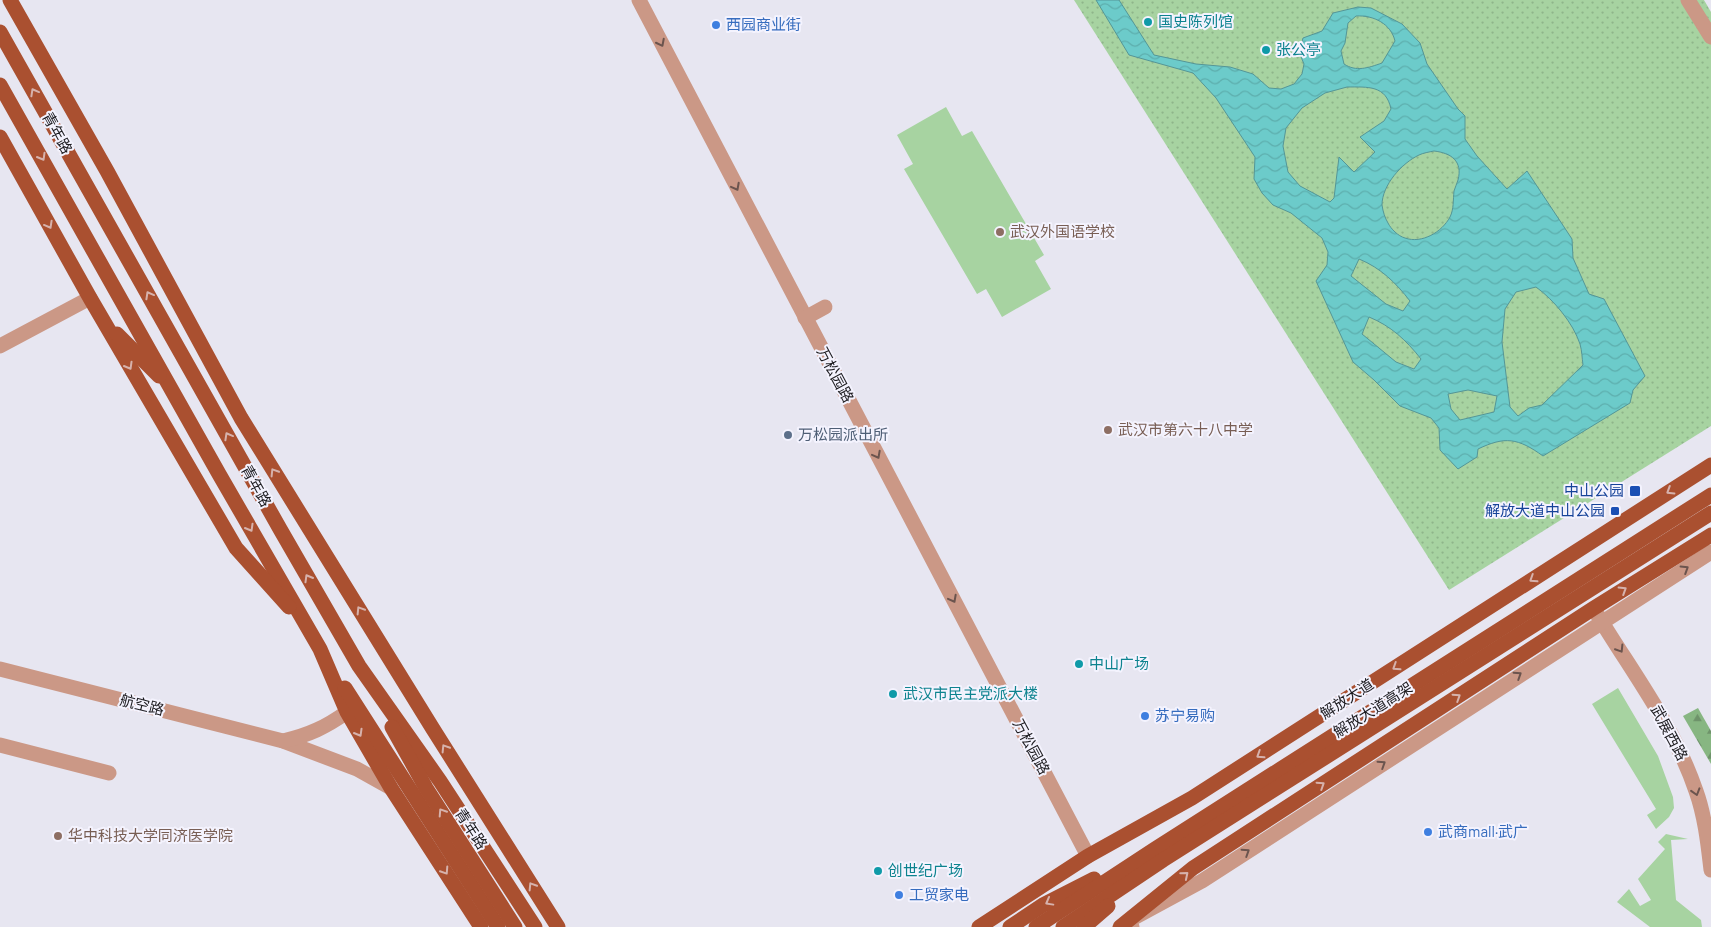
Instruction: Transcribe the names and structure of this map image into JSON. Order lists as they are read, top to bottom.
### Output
{
  "streets": {
    "main road": ["青年路", "解放大道", "解放大道高架"],
    "street": ["万松园路", "航空路", "武展西路"]
  },
  "crossings": [
    ["青年路", "航空路"],
    ["万松园路", "解放大道"]
  ],
  "one_way": ["万松园路", "武展西路"],
  "places": {
    "other": [
      "国史陈列馆",
      "西园商业街",
      "张公亭",
      "武汉外国语学校",
      "武汉市第六十八中学",
      "万松园派出所",
      "中山广场",
      "武汉市民主党派大楼",
      "苏宁易购",
      "武商mall·武广",
      "华中科技大学同济医学院",
      "创世纪广场",
      "工贸家电"
    ],
    "transit": ["中山公园", "解放大道中山公园"]
  }
}
